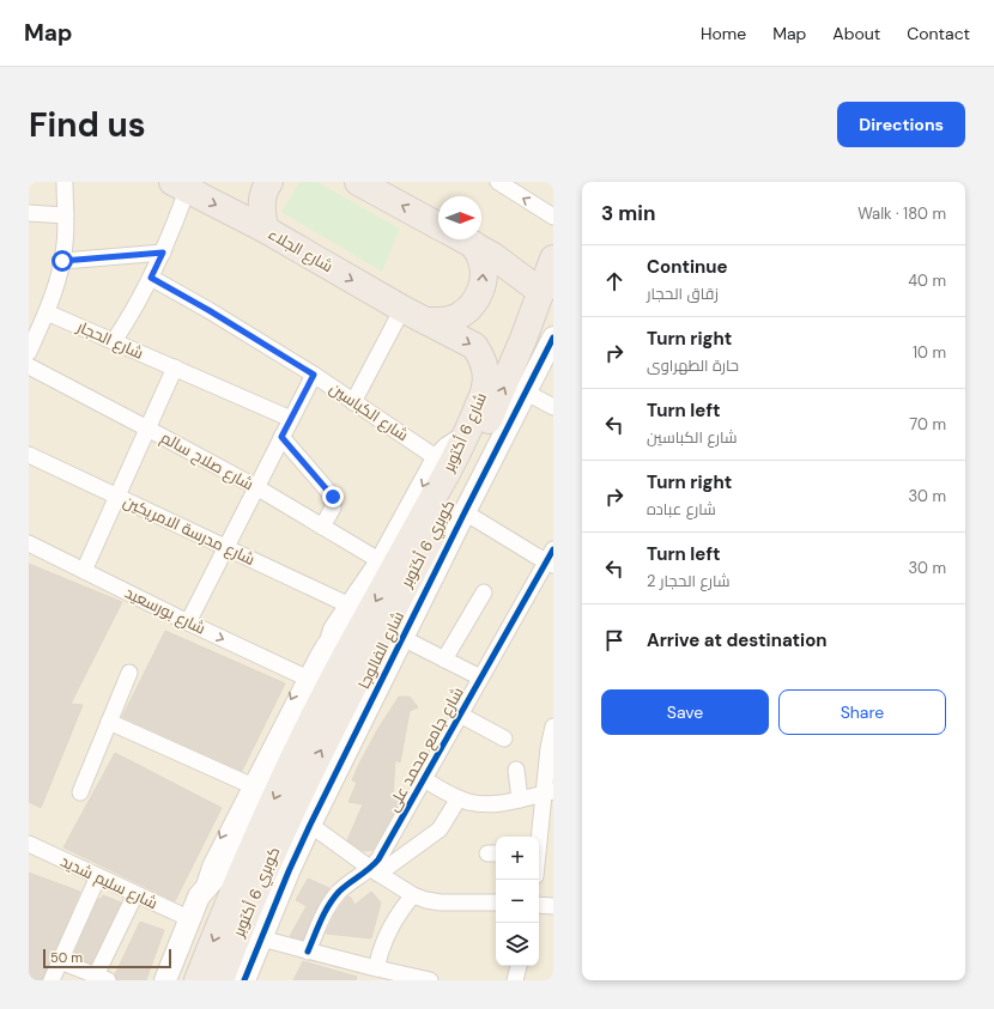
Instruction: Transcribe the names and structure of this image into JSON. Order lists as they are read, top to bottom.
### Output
{
  "streets": {
    "highway": ["شارع الجلاء", "شارع 6 أكتوبر", "كوبري 6 أكتوبر"],
    "street": [
      "شارع الحجار",
      "شارع الكباسين",
      "شارع صلاح سالم",
      "شارع مدرسة الامريكين",
      "شارع بورسعيد",
      "شارع الفالوجا",
      "شارع جامع محمد على",
      "شارع سليم شديد"
    ]
  },
  "crossings": [
    ["شارع الجلاء", "شارع 6 أكتوبر"],
    ["شارع 6 أكتوبر", "كوبري 6 أكتوبر"]
  ],
  "one_way": ["شارع 6 أكتوبر"],
  "scale_bar": "50 m",
  "north": "right",
  "page": {
    "header": "Map",
    "nav": [
      "Home",
      "Map",
      "About",
      "Contact"
    ],
    "buttons": [
      "Directions",
      ["Save", "Share"]
    ],
    "title": "Find us",
    "heading": ["3 min", "Walk · 180 m"],
    "list": [
      ["Continue", "زقاق الحجار", "40 m"],
      ["Turn right", "حارة الطهراوى", "10 m"],
      ["Turn left", "شارع الكباسين", "70 m"],
      ["Turn right", "شارع عباده", "30 m"],
      ["Turn left", "شارع الحجار 2", "30 m"],
      "Arrive at destination"
    ],
    "map_buttons": ["+", "−"],
    "scale": "50 m"
  }
}
